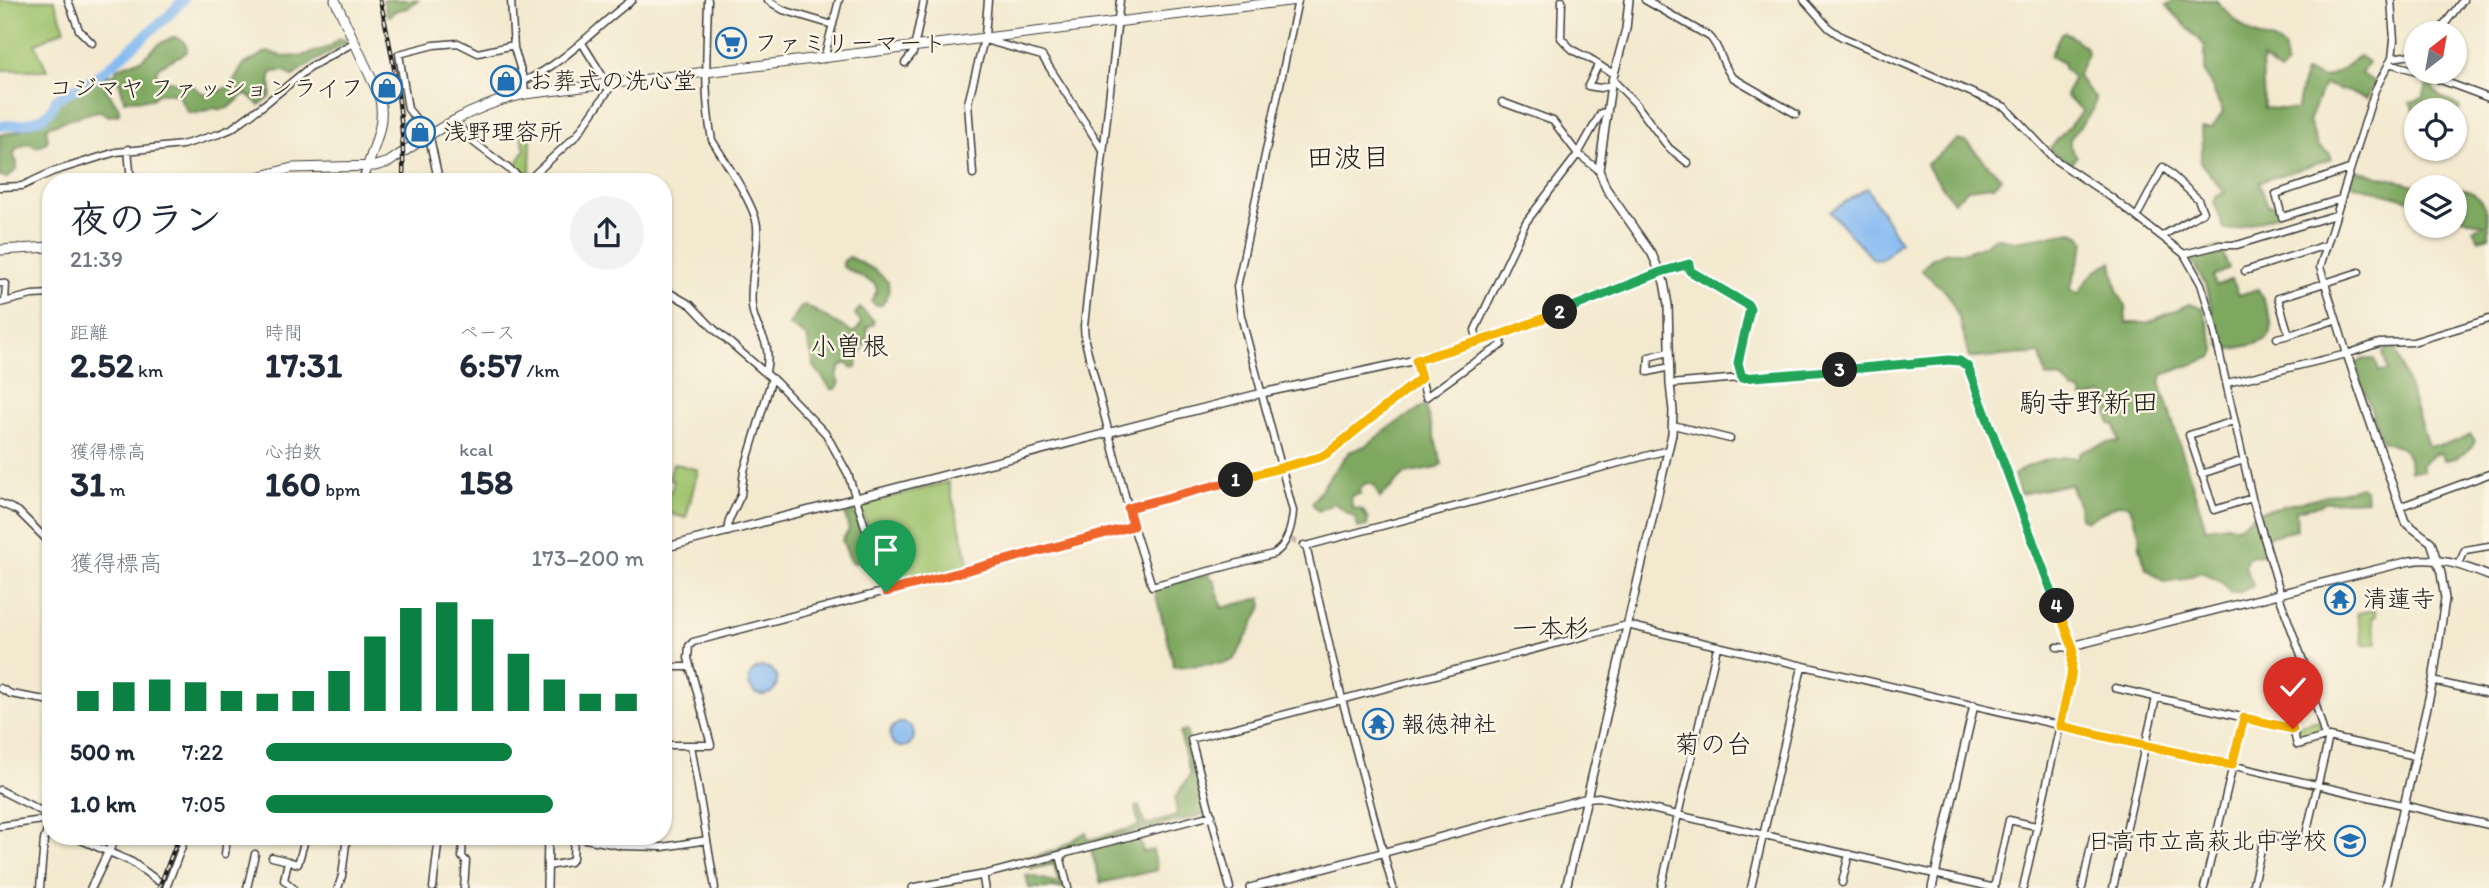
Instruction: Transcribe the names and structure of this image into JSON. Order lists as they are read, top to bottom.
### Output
{
  "districts": [
    "田波目",
    "小曽根",
    "駒寺野新田",
    "一本杉",
    "菊の台"
  ],
  "places": {
    "supermarket": ["ファミリーマート"],
    "shop": ["お葬式の洗心堂", "コジマヤ ファッションライフ", "浅野理容所"],
    "temple": ["清蓮寺", "報徳神社"],
    "school or university": ["日高市立高萩北中学校"]
  },
  "north": "top right",
  "page": {
    "heading": ["夜のラン", "21:39"],
    "stats": [
      ["距離", "2.52 km"],
      ["時間", "17:31"],
      ["ペース", "6:57 /km"],
      ["獲得標高", "31 m"],
      ["心拍数", "160 bpm"],
      ["kcal", "158"]
    ],
    "pins": [
      "2",
      "3",
      "1",
      "4"
    ],
    "chart": ["獲得標高", "173–200 m"],
    "list": [
      {
        "name": "500 m",
        "note": "7:22"
      },
      {
        "name": "1.0 km",
        "note": "7:05"
      }
    ]
  }
}
